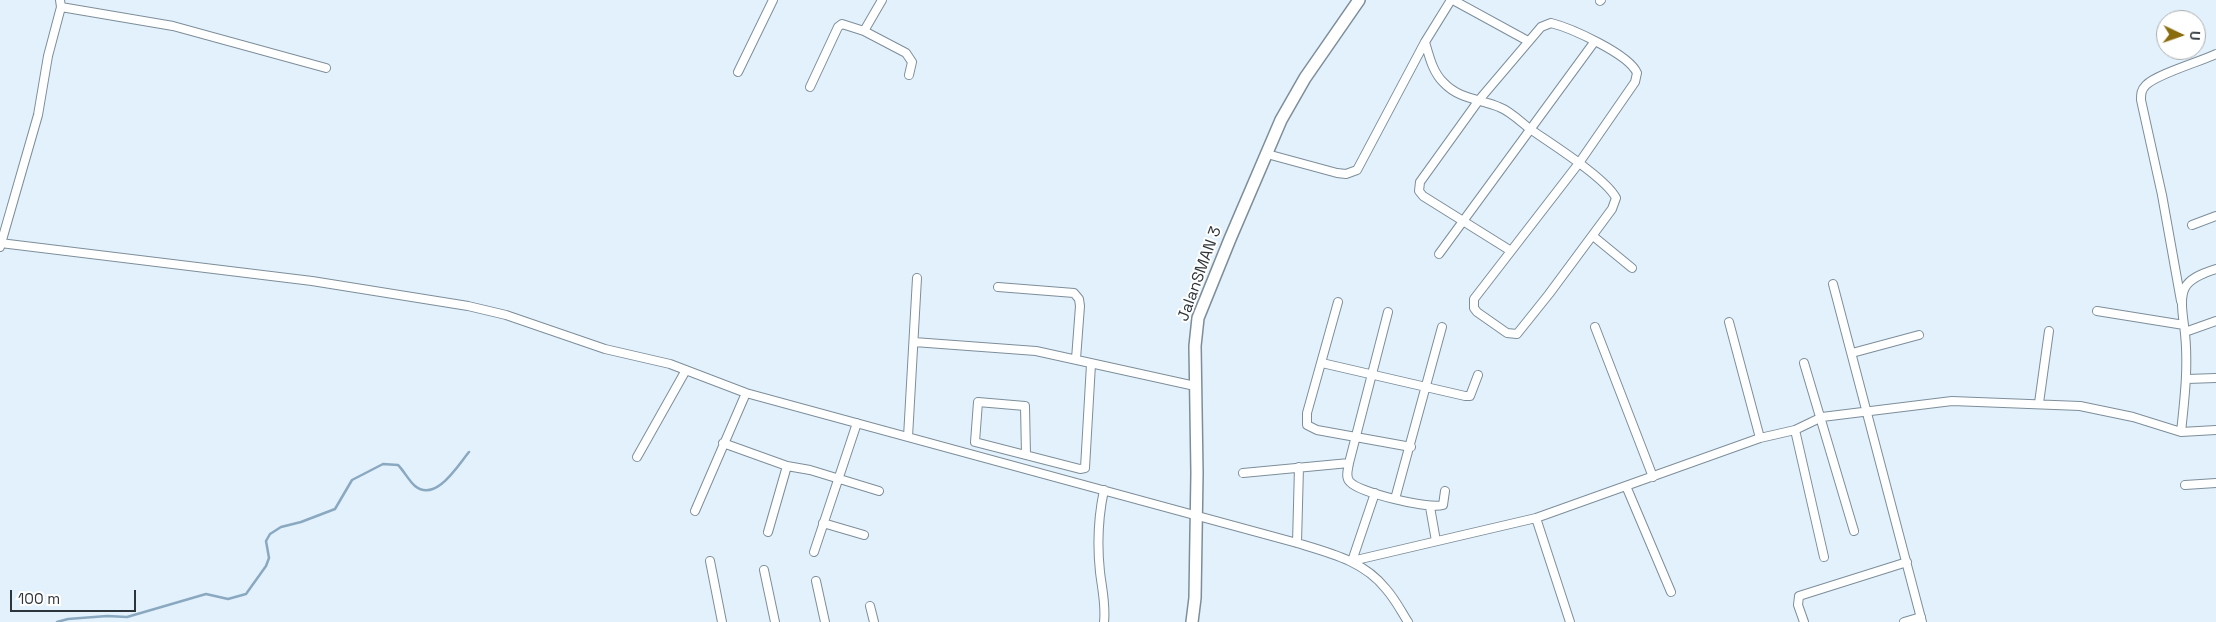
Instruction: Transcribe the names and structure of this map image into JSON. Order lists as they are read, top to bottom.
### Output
{
  "streets": {
    "street": ["JalanSMAN 3"]
  },
  "scale_bar": "100 m",
  "north": "right"
}
